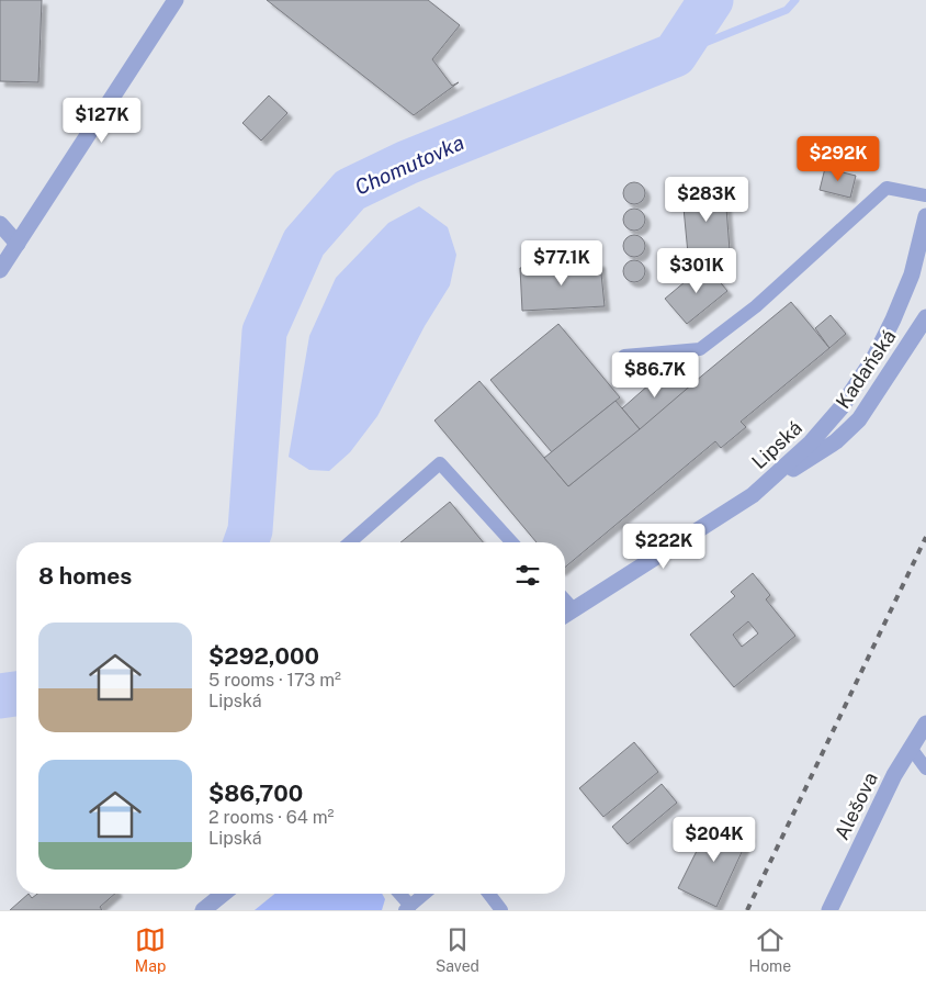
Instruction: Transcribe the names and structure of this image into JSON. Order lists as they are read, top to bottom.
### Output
{
  "streets": {
    "street": ["Kadaňská", "Lipská", "Alešova"]
  },
  "crossings": [
    ["Kadaňská", "Lipská"]
  ],
  "water": ["Chomutovka"],
  "page": {
    "price": [
      "$127K",
      "$292K",
      "$283K",
      "$77.1K",
      "$301K",
      "$86.7K",
      "$222K",
      "$204K"
    ],
    "heading": "8 homes",
    "list": [
      {
        "name": "$292,000",
        "note": "5 rooms · 173 m² · Lipská"
      },
      {
        "name": "$86,700",
        "note": "2 rooms · 64 m² · Lipská"
      }
    ],
    "tabs": ["Map", "Saved", "Home"]
  }
}
